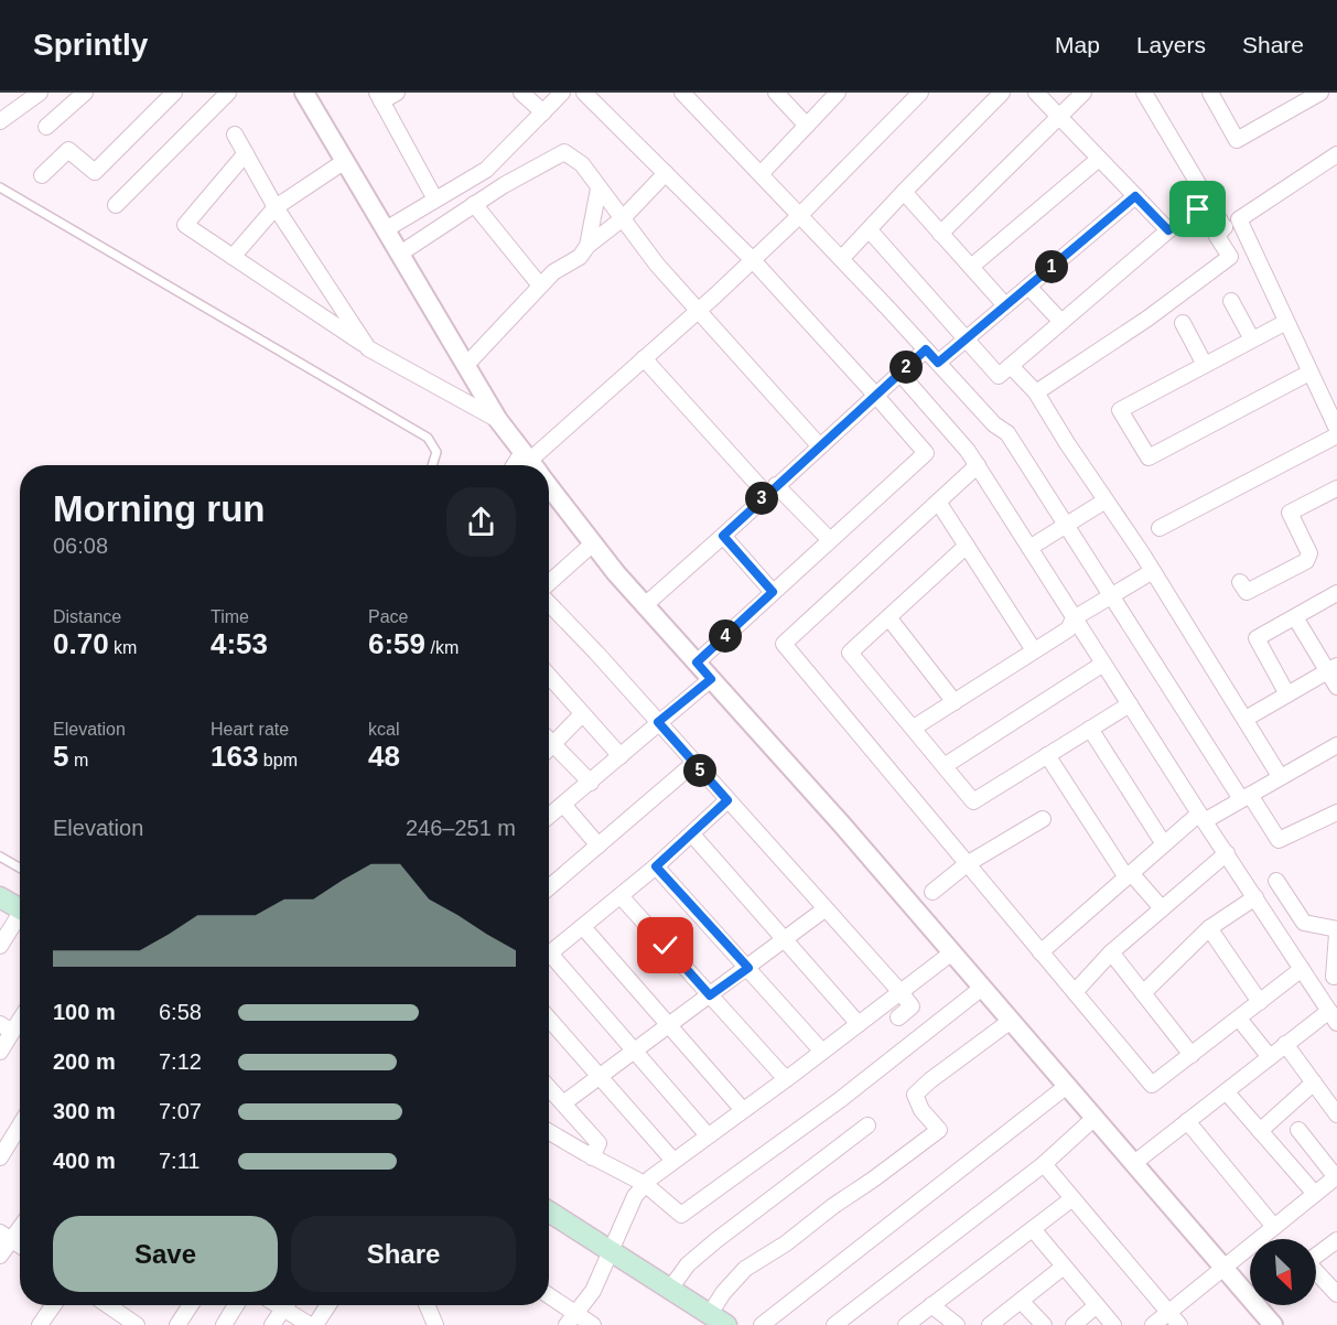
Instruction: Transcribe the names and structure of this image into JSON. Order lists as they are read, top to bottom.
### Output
{
  "north": "bottom right",
  "page": {
    "header": "Sprintly",
    "nav": ["Map", "Layers", "Share"],
    "pins": [
      "1",
      "2",
      "3",
      "4",
      "5"
    ],
    "heading": ["Morning run", "06:08"],
    "stats": [
      ["Distance", "0.70 km"],
      ["Time", "4:53"],
      ["Pace", "6:59 /km"],
      ["Elevation", "5 m"],
      ["Heart rate", "163 bpm"],
      ["kcal", "48"]
    ],
    "chart": ["Elevation", "246–251 m"],
    "list": [
      {
        "name": "100 m",
        "note": "6:58"
      },
      {
        "name": "200 m",
        "note": "7:12"
      },
      {
        "name": "300 m",
        "note": "7:07"
      },
      {
        "name": "400 m",
        "note": "7:11"
      }
    ],
    "buttons": ["Save", "Share"]
  }
}
